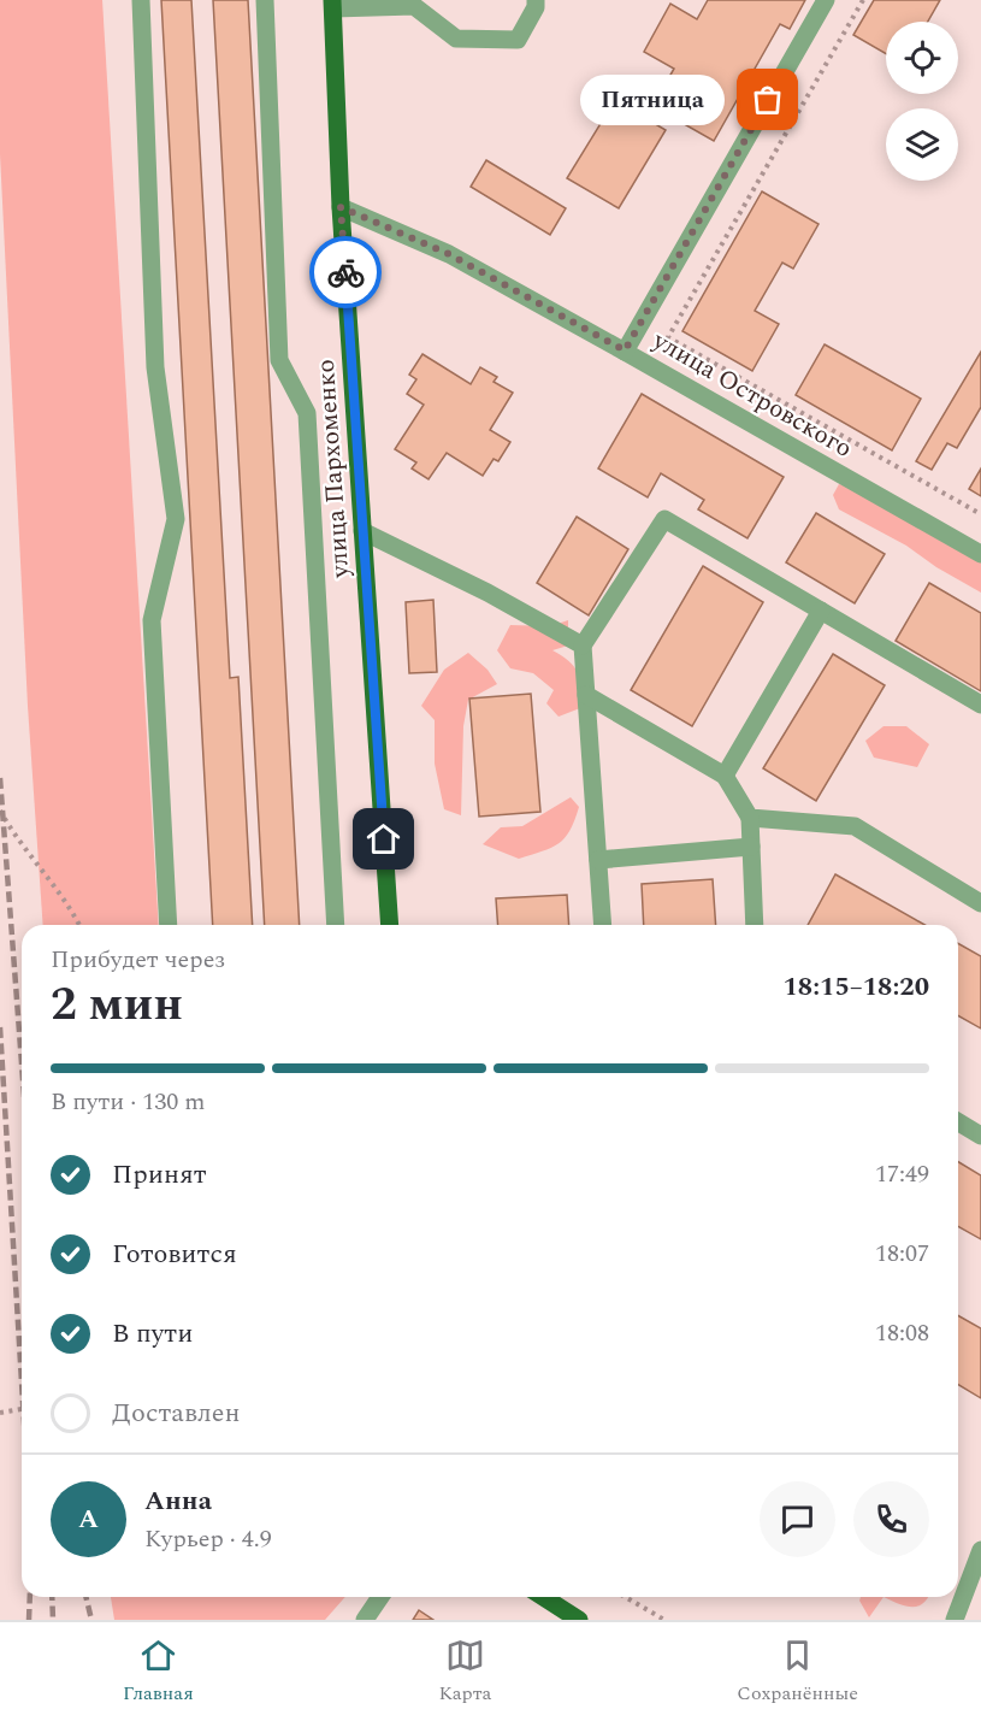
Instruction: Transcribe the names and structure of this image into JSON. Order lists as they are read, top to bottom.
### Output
{
  "streets": {
    "main road": ["улица Пархоменко"],
    "street": ["улица Островского"]
  },
  "crossings": [
    ["улица Островского", "улица Пархоменко"]
  ],
  "places": ["Пятница"],
  "page": {
    "bubble": "Пятница",
    "heading": ["2 мин", "Прибудет через", "18:15–18:20"],
    "panel": ["Анна", "Курьер · 4.9"],
    "bar": "В пути · 130 m",
    "list": [
      ["Принят", "17:49"],
      ["Готовится", "18:07"],
      ["В пути", "18:08"],
      "Доставлен"
    ],
    "round": "А",
    "tabs": ["Главная", "Карта", "Сохранённые"]
  }
}
